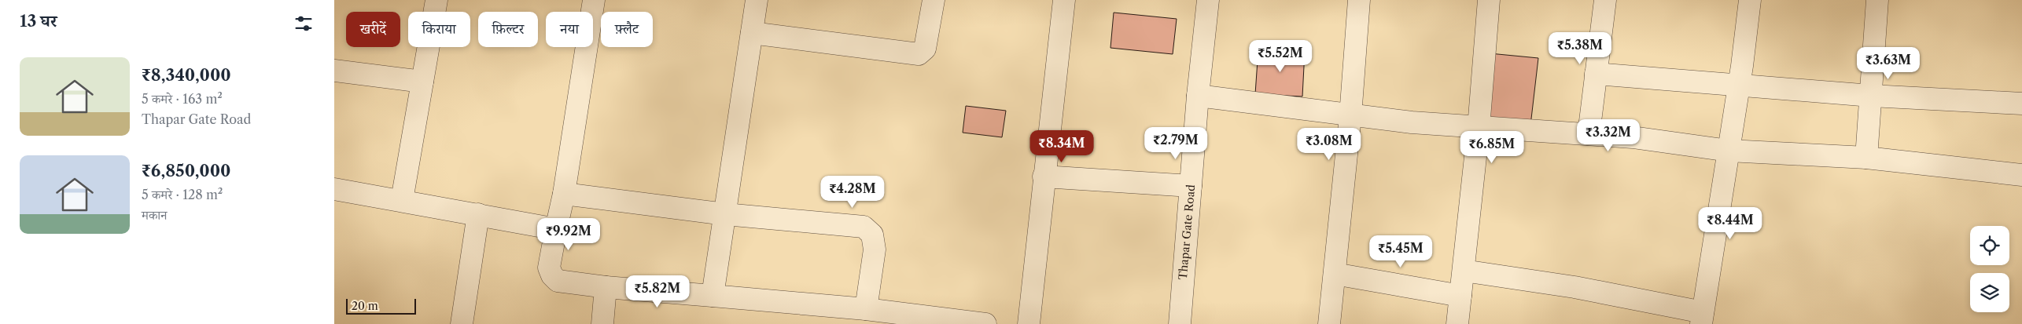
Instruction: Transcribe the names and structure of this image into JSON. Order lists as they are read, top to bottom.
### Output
{
  "streets": {
    "street": ["Thapar Gate Road"]
  },
  "scale_bar": "20 m",
  "page": {
    "heading": "13 घर",
    "chip": [
      "खरीदें",
      "किराया",
      "फ़िल्टर",
      "नया",
      "फ़्लैट"
    ],
    "price": [
      "₹5.38M",
      "₹5.52M",
      "₹3.63M",
      "₹3.32M",
      "₹2.79M",
      "₹3.08M",
      "₹8.34M",
      "₹6.85M",
      "₹4.28M",
      "₹8.44M",
      "₹9.92M",
      "₹5.45M",
      "₹5.82M"
    ],
    "list": [
      {
        "name": "₹8,340,000",
        "note": "5 कमरे · 163 m² · Thapar Gate Road"
      },
      {
        "name": "₹6,850,000",
        "note": "5 कमरे · 128 m² · मकान"
      }
    ],
    "scale": "20 m"
  }
}
